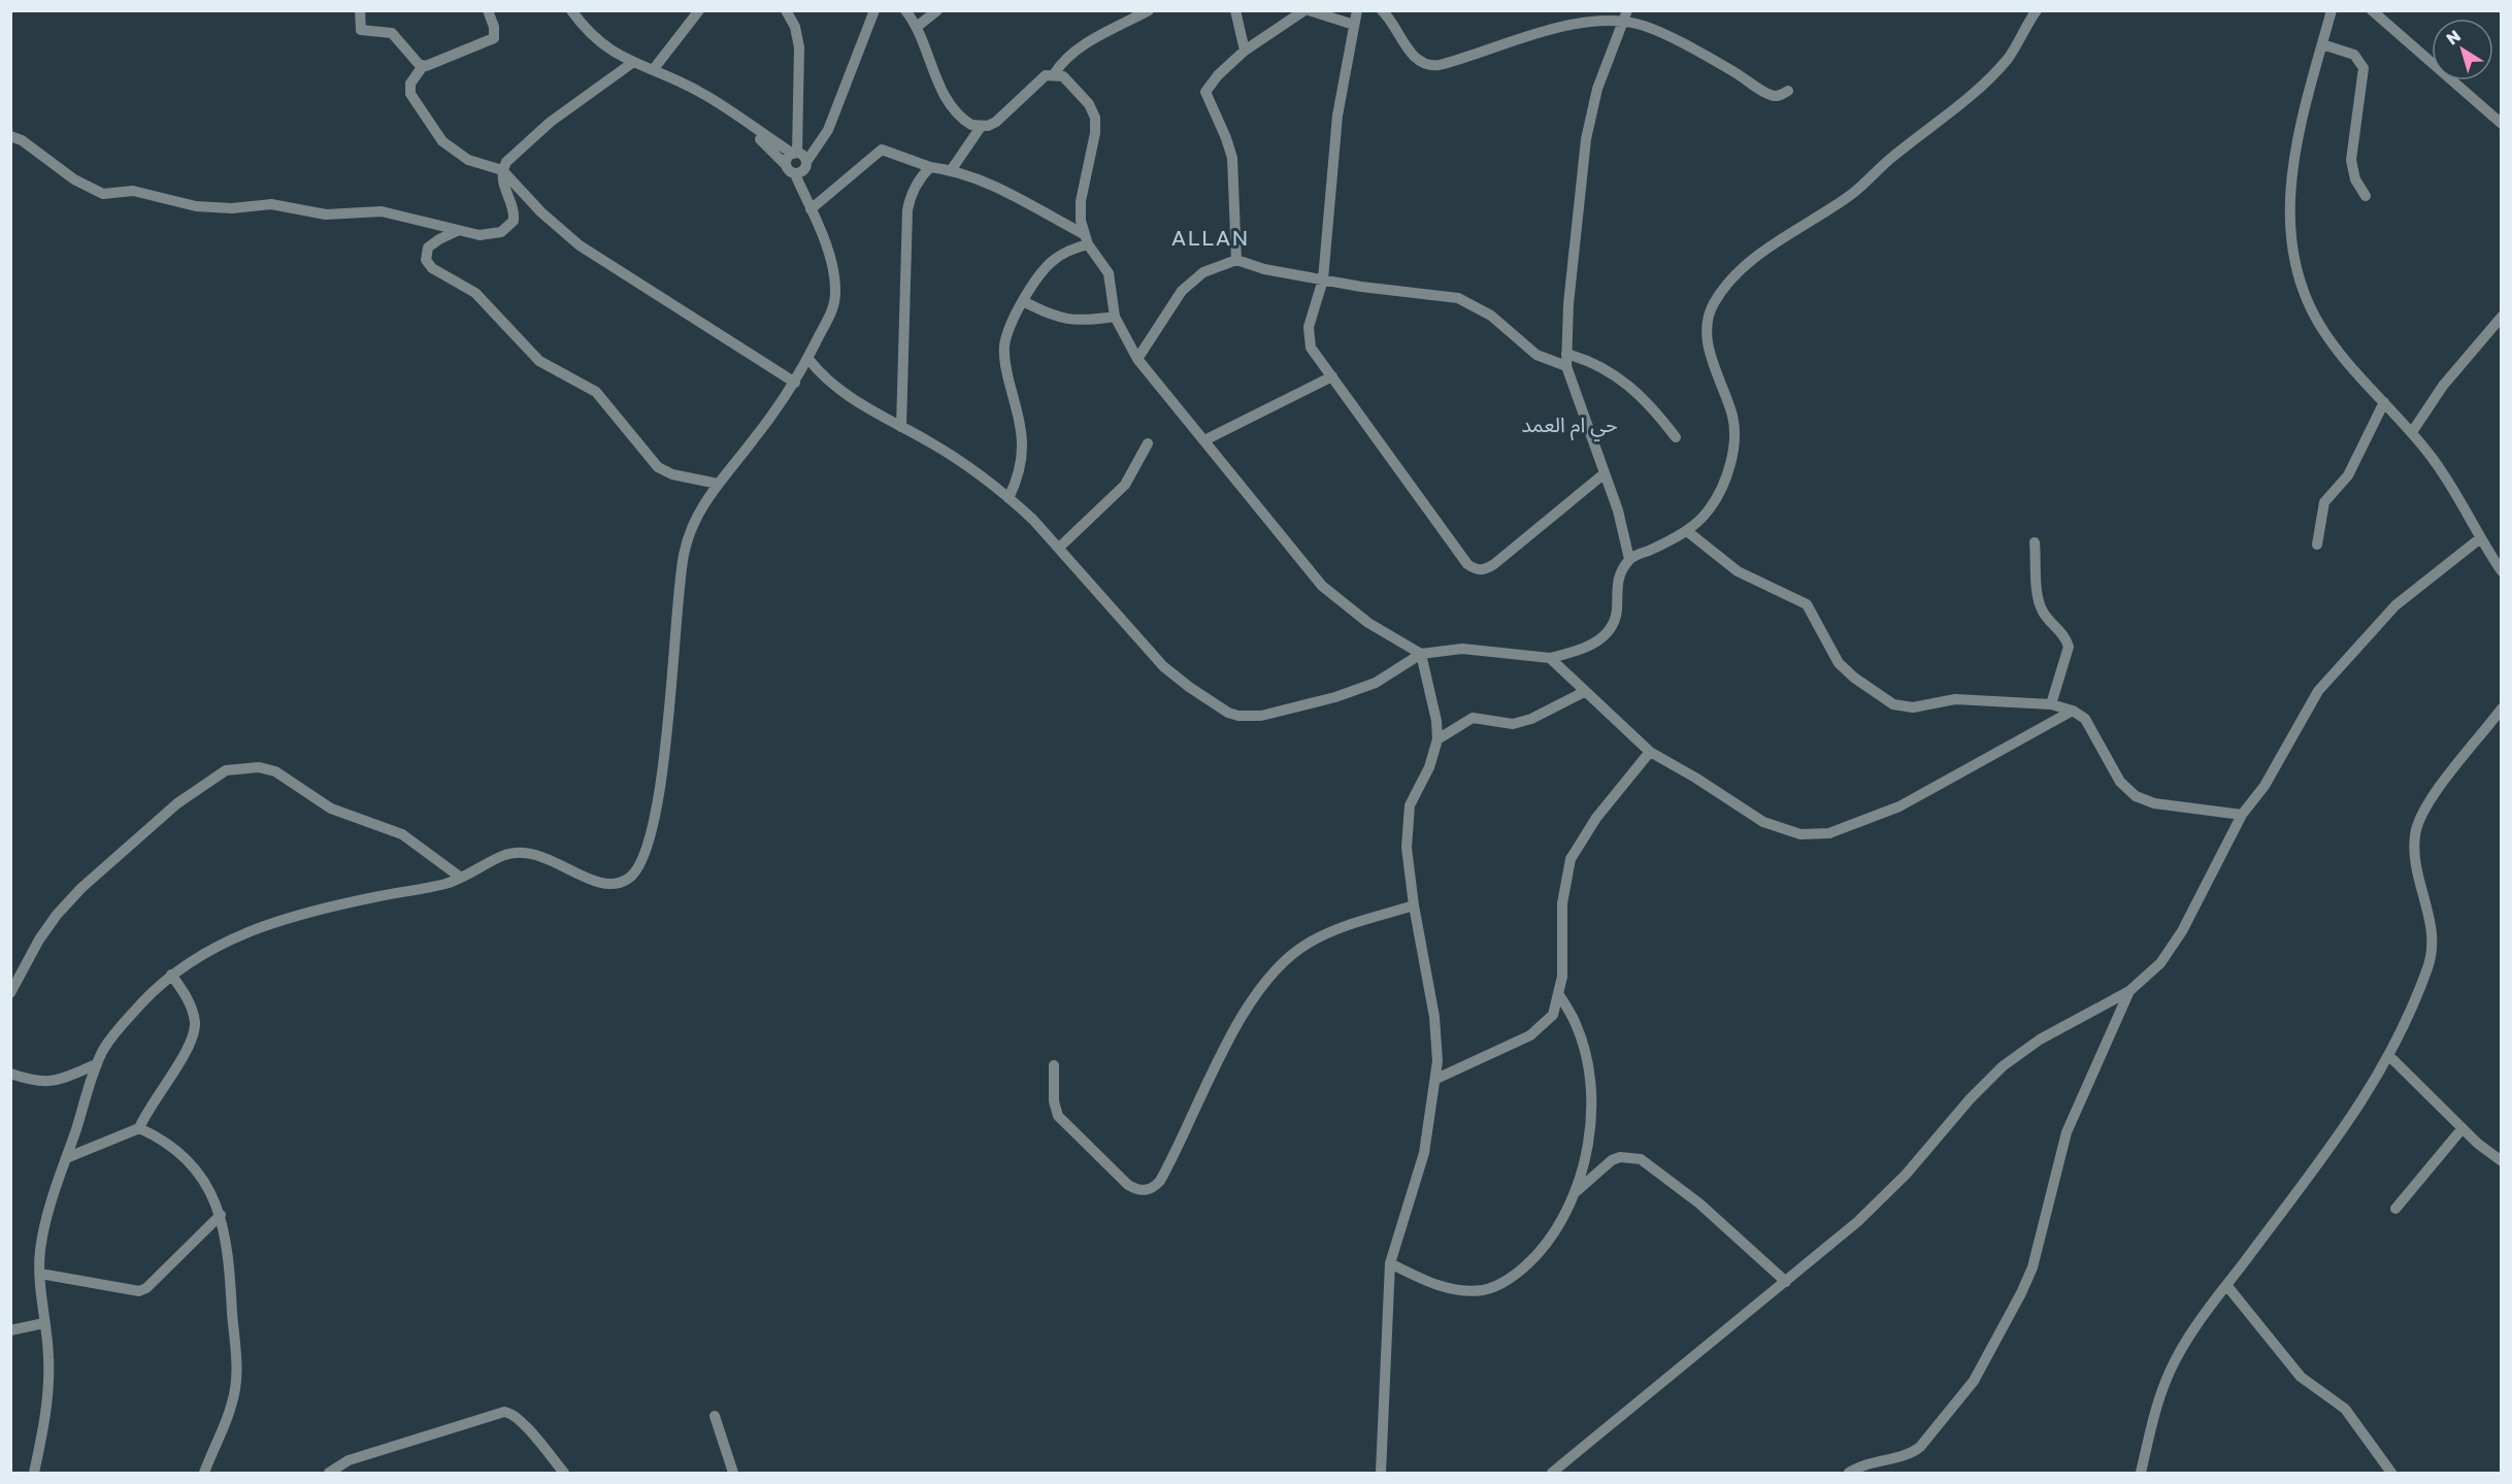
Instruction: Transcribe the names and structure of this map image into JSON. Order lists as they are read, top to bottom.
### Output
{
  "districts": ["ALLAN", "حي ام العمد"],
  "north": "top left"
}
